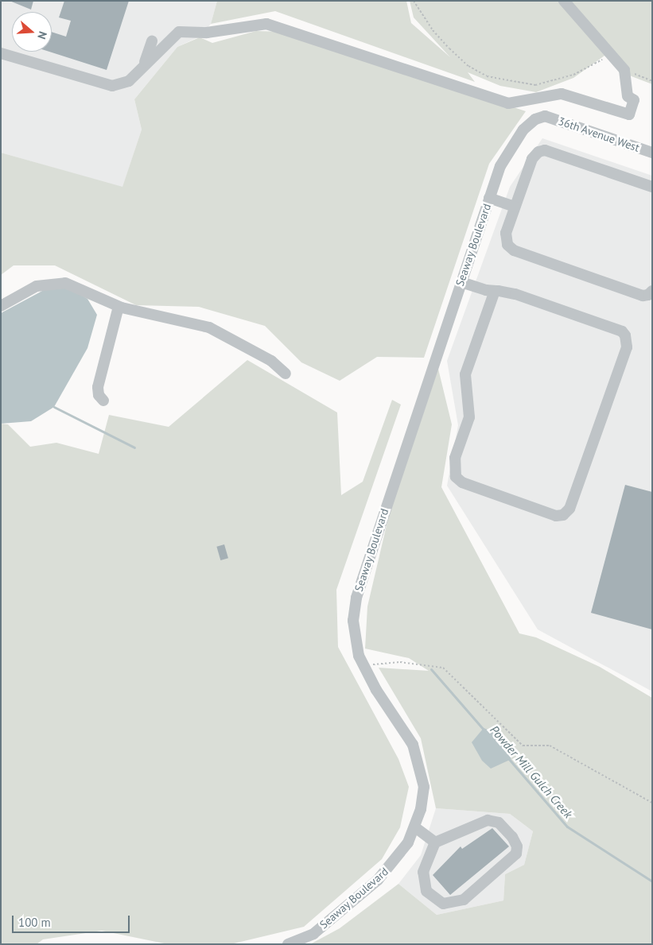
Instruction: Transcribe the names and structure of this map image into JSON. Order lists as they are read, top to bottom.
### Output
{
  "streets": {
    "street": ["36th Avenue West", "Seaway Boulevard"]
  },
  "crossings": [
    ["36th Avenue West", "Seaway Boulevard"]
  ],
  "water": ["Powder Mill Gulch Creek"],
  "scale_bar": "100 m",
  "north": "right"
}
